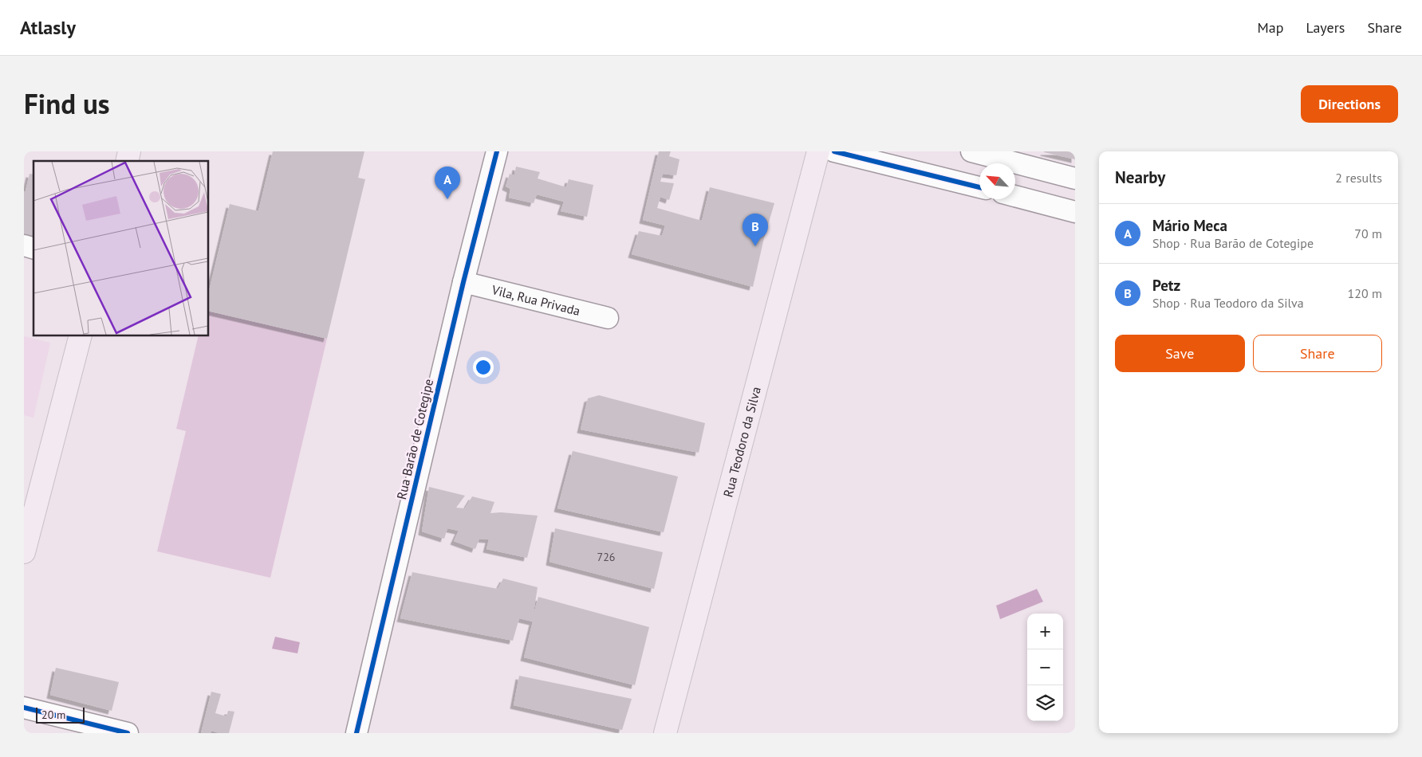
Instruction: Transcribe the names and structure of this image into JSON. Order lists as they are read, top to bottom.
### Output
{
  "streets": {
    "main road": ["Rua Teodoro da Silva"],
    "street": ["Vila, Rua Privada", "Rua Barão de Cotegipe"]
  },
  "crossings": [
    ["Vila, Rua Privada", "Rua Barão de Cotegipe"]
  ],
  "house_numbers": ["726"],
  "scale_bar": "20 m",
  "north": "top left",
  "page": {
    "header": "Atlasly",
    "nav": ["Map", "Layers", "Share"],
    "title": "Find us",
    "buttons": [
      "Directions",
      ["Save", "Share"]
    ],
    "heading": ["Nearby", "2 results"],
    "pins": ["A", "B"],
    "list": [
      {
        "mark": "A",
        "name": "Mário Meca",
        "note": "Shop · Rua Barão de Cotegipe",
        "value": "70 m"
      },
      {
        "mark": "B",
        "name": "Petz",
        "note": "Shop · Rua Teodoro da Silva",
        "value": "120 m"
      }
    ],
    "map_buttons": ["+", "−"],
    "scale": "20 m"
  }
}
